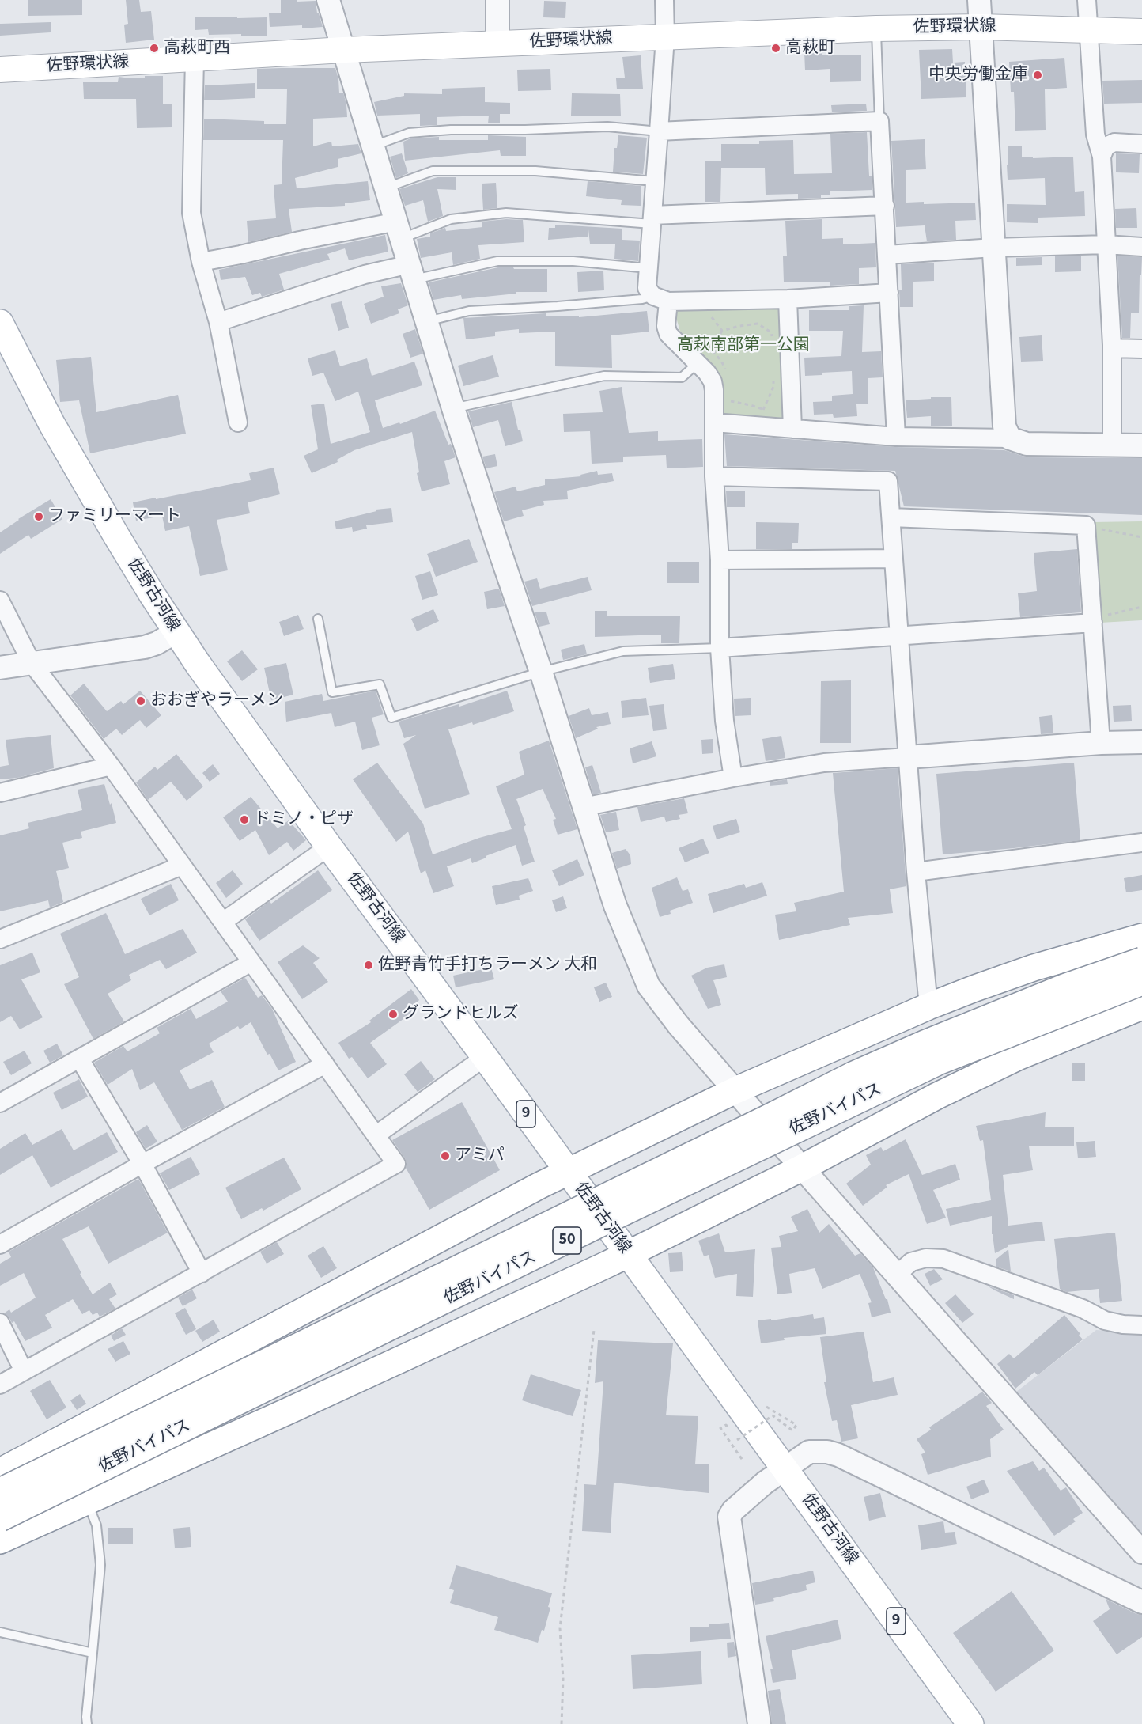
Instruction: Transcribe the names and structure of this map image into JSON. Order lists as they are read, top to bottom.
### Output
{
  "streets": {
    "main road": [
      "佐野環状線",
      "佐野古河線",
      "佐野バイパス",
      "9",
      "50"
    ]
  },
  "parks": ["高萩南部第一公園"],
  "places": [
    "高萩町西",
    "高萩町",
    "中央労働金庫",
    "ファミリーマート",
    "おおぎやラーメン",
    "ドミノ・ピザ",
    "佐野青竹手打ちラーメン 大和",
    "グランドヒルズ",
    "アミパ"
  ]
}
